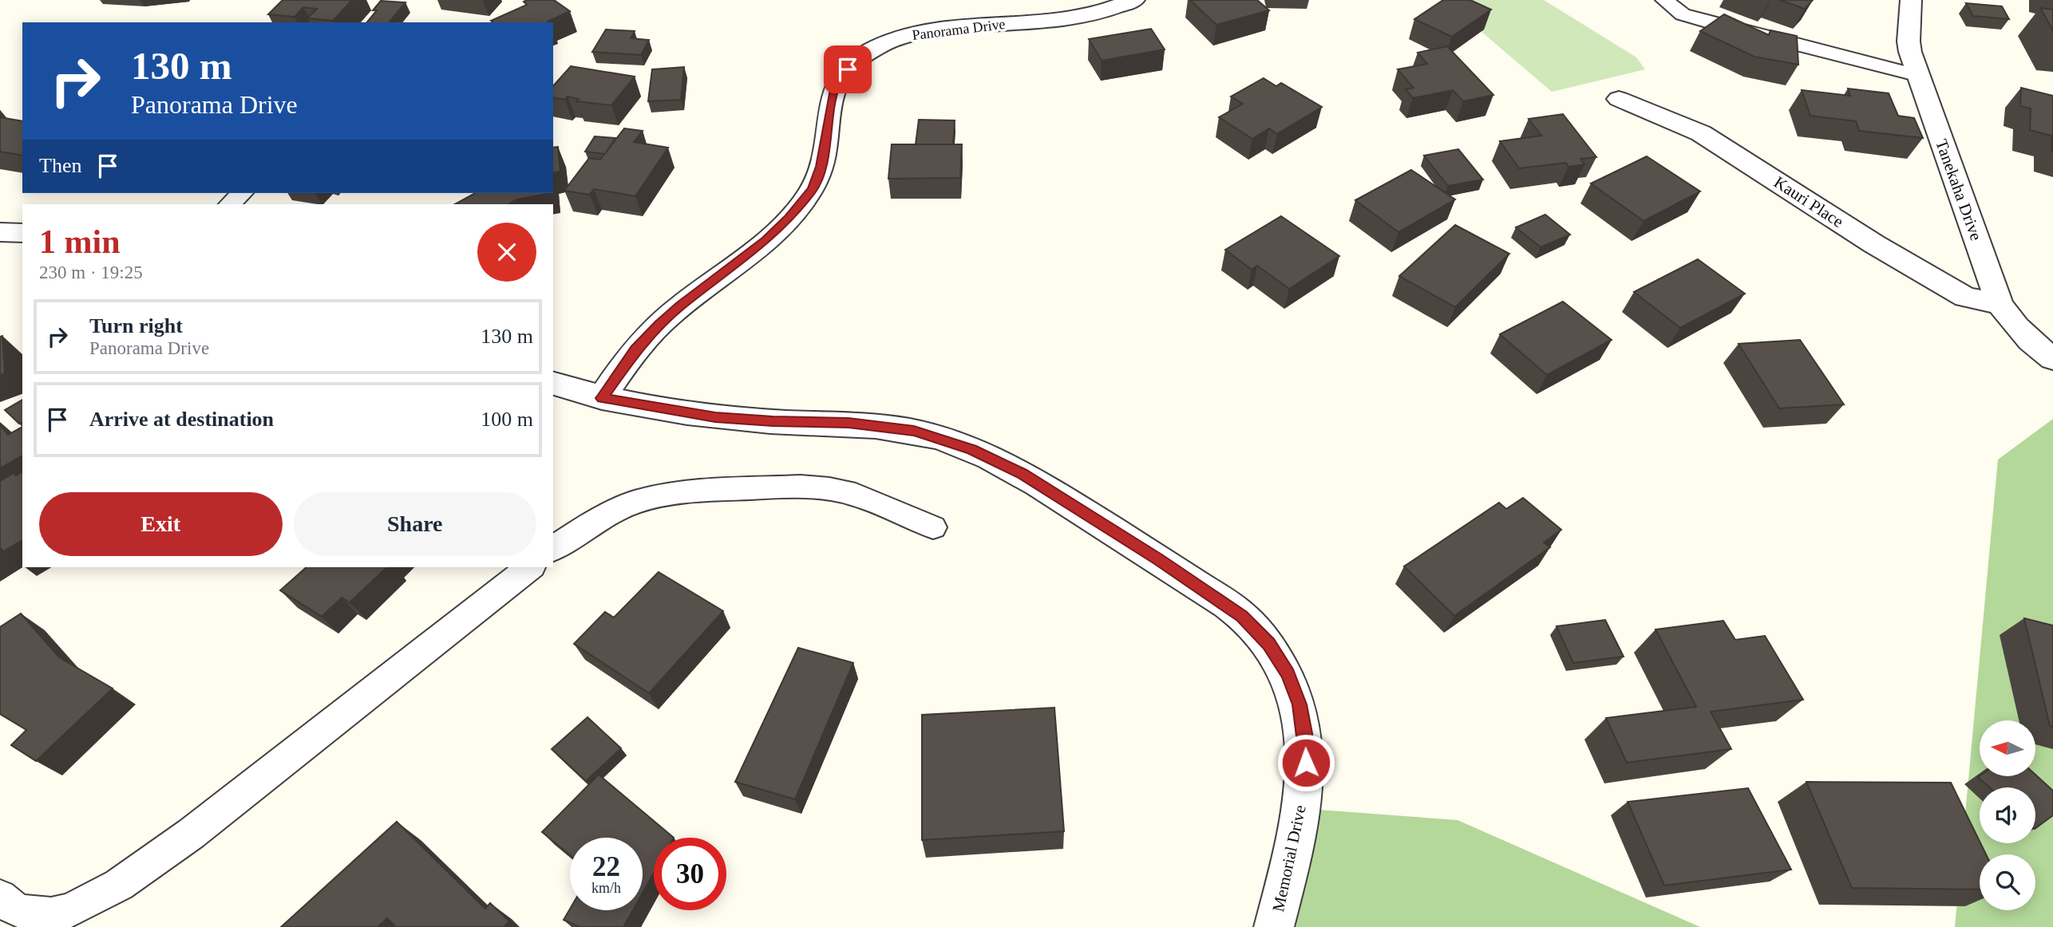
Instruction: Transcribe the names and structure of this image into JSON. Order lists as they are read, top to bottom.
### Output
{
  "streets": {
    "street": [
      "Panorama Drive",
      "Tanekaha Drive",
      "Kauri Place",
      "Memorial Drive"
    ]
  },
  "crossings": [
    ["Panorama Drive", "Memorial Drive"],
    ["Tanekaha Drive", "Kauri Place"]
  ],
  "north": "left",
  "page": {
    "turn": ["130 m", "Panorama Drive"],
    "then": "Then",
    "heading": ["1 min", "230 m · 19:25"],
    "list": [
      {
        "name": "Turn right",
        "note": "Panorama Drive",
        "value": "130 m"
      },
      {
        "name": "Arrive at destination",
        "value": "100 m"
      }
    ],
    "buttons": ["Exit", "Share"],
    "speed": "22 km/h",
    "limit": "30"
  }
}
